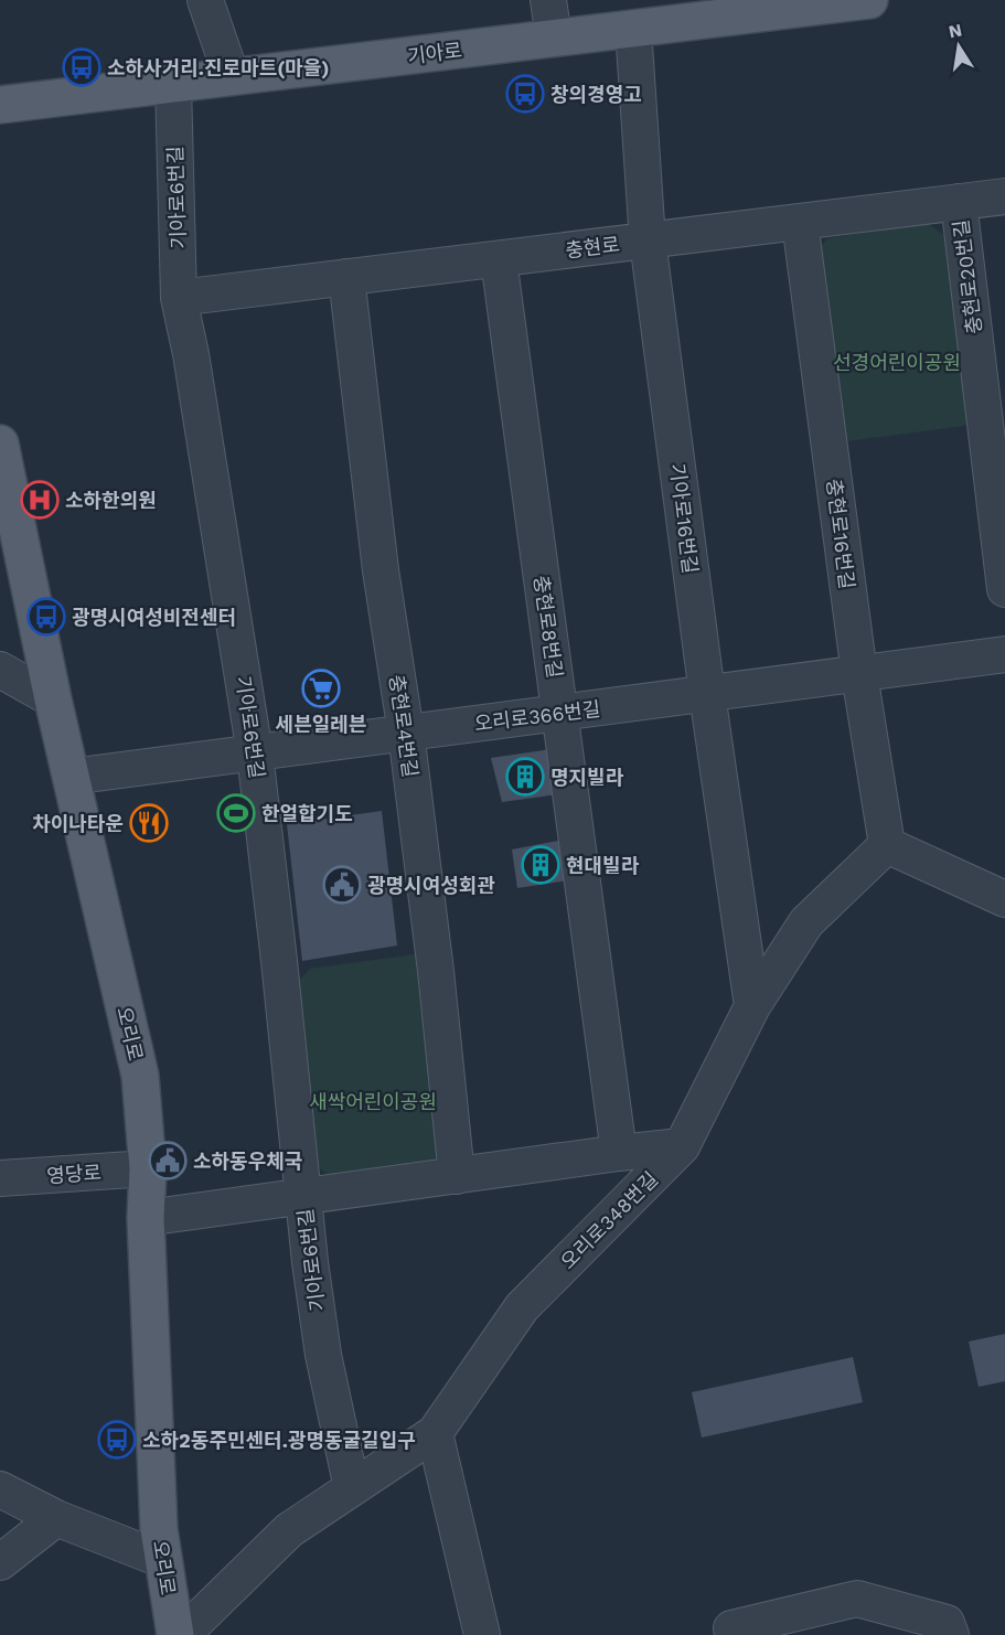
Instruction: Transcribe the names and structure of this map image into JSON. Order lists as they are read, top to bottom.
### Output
{
  "streets": {
    "main road": ["기아로", "오리로"],
    "street": [
      "기아로6번길",
      "충현로",
      "충현로20번길",
      "기아로16번길",
      "충현로16번길",
      "충현로8번길",
      "오리로366번길",
      "충현로4번길",
      "영당로",
      "오리로348번길"
    ]
  },
  "crossings": [
    ["기아로", "기아로6번길"],
    ["기아로", "기아로16번길"],
    ["기아로6번길", "충현로"],
    ["기아로6번길", "오리로366번길"],
    ["기아로6번길", "오리로348번길"],
    ["충현로", "충현로20번길"],
    ["충현로", "기아로16번길"],
    ["충현로", "충현로16번길"],
    ["충현로", "충현로8번길"],
    ["충현로", "충현로4번길"],
    ["기아로16번길", "오리로366번길"],
    ["기아로16번길", "오리로348번길"],
    ["충현로16번길", "오리로366번길"],
    ["충현로16번길", "오리로348번길"],
    ["충현로8번길", "오리로366번길"],
    ["오리로366번길", "충현로4번길"],
    ["오리로366번길", "오리로"],
    ["오리로", "영당로"]
  ],
  "parks": ["선경어린이공원", "새싹어린이공원"],
  "places": {
    "bus stop": [
      "소하사거리.진로마트(마을)",
      "창의경영고",
      "광명시여성비전센터",
      "소하2동주민센터.광명동굴길입구"
    ],
    "hospital": ["소하한의원"],
    "supermarket": ["세븐일레븐"],
    "building": ["명지빌라", "현대빌라"],
    "sports": ["한얼합기도"],
    "restaurant": ["차이나타운"],
    "public building": ["광명시여성회관", "소하동우체국"]
  },
  "north": "top"
}
